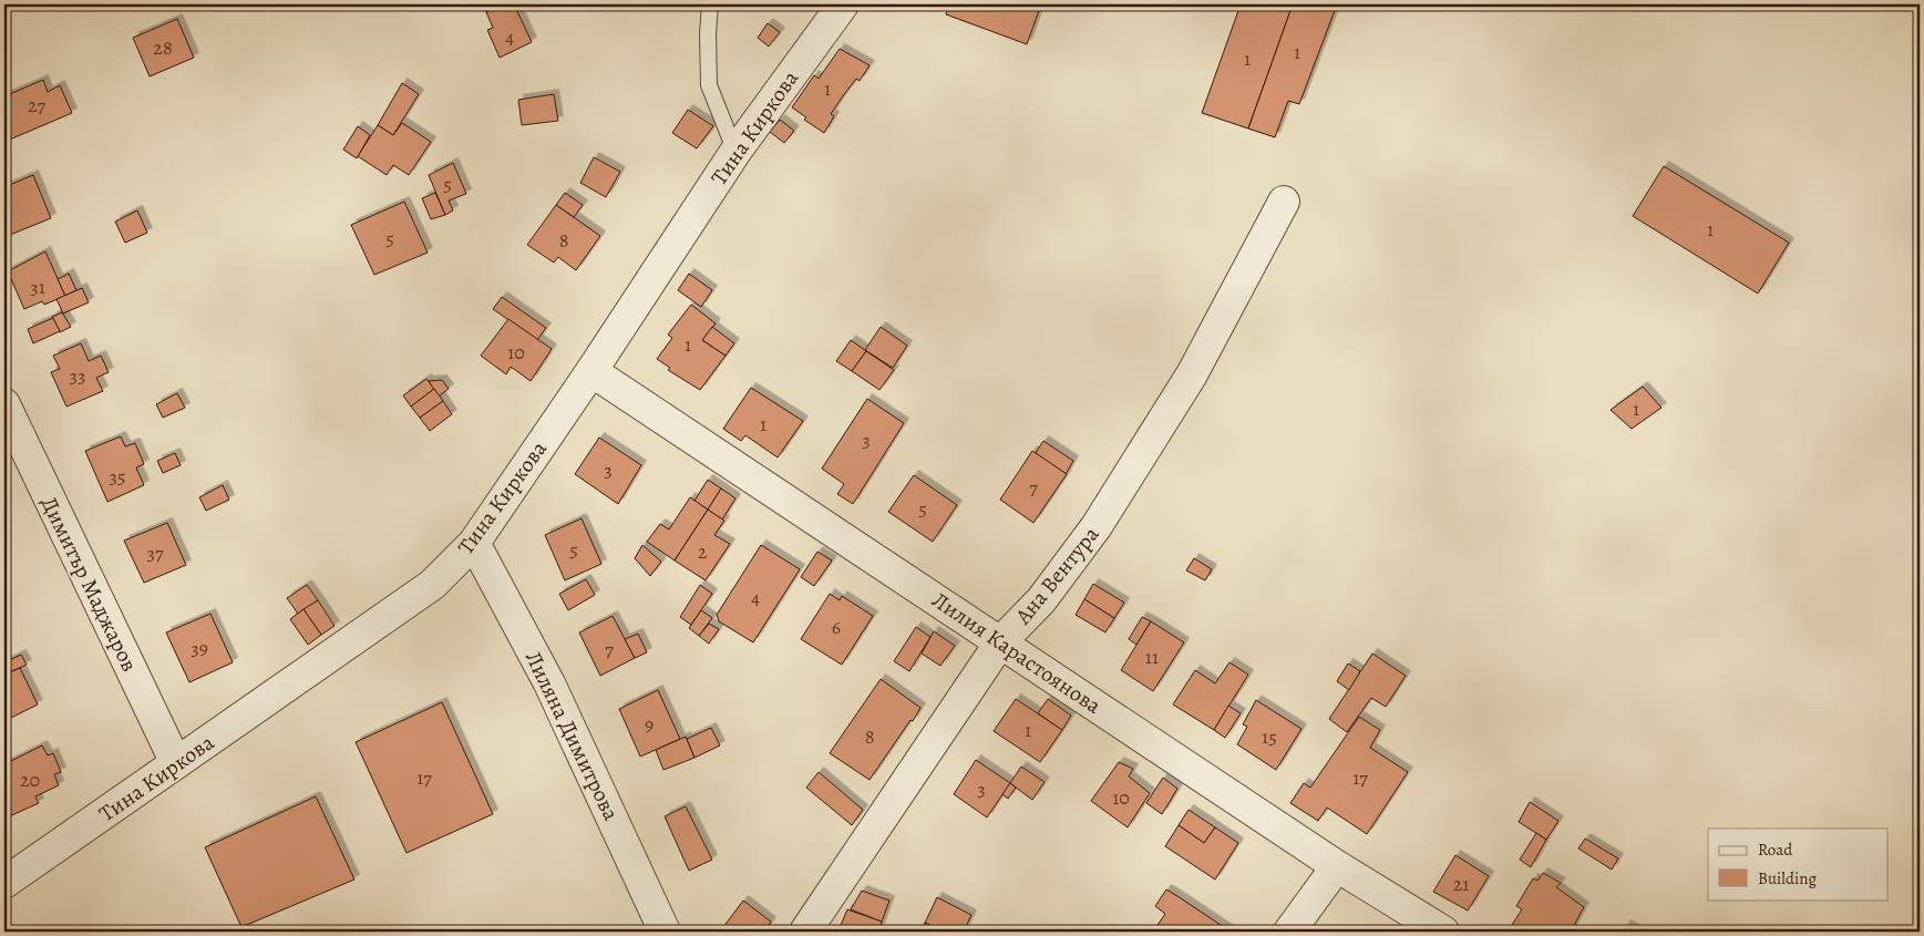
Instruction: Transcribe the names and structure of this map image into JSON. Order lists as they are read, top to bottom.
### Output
{
  "streets": {
    "street": [
      "Тина Киркова",
      "Ана Вентура",
      "Димитър Маджаров",
      "Лилия Карастоянова",
      "Лиляна Димитрова"
    ]
  },
  "crossings": [
    ["Тина Киркова", "Димитър Маджаров"],
    ["Тина Киркова", "Лилия Карастоянова"],
    ["Тина Киркова", "Лиляна Димитрова"],
    ["Ана Вентура", "Лилия Карастоянова"]
  ],
  "house_numbers": [
    "4",
    "28",
    "1",
    "1",
    "1",
    "27",
    "5",
    "1",
    "5",
    "8",
    "31",
    "1",
    "10",
    "33",
    "1",
    "1",
    "3",
    "3",
    "35",
    "7",
    "5",
    "5",
    "2",
    "37",
    "4",
    "6",
    "39",
    "7",
    "11",
    "9",
    "1",
    "8",
    "15",
    "17",
    "17",
    "20",
    "3",
    "10",
    "21"
  ],
  "legend": ["Road", "Building"]
}
